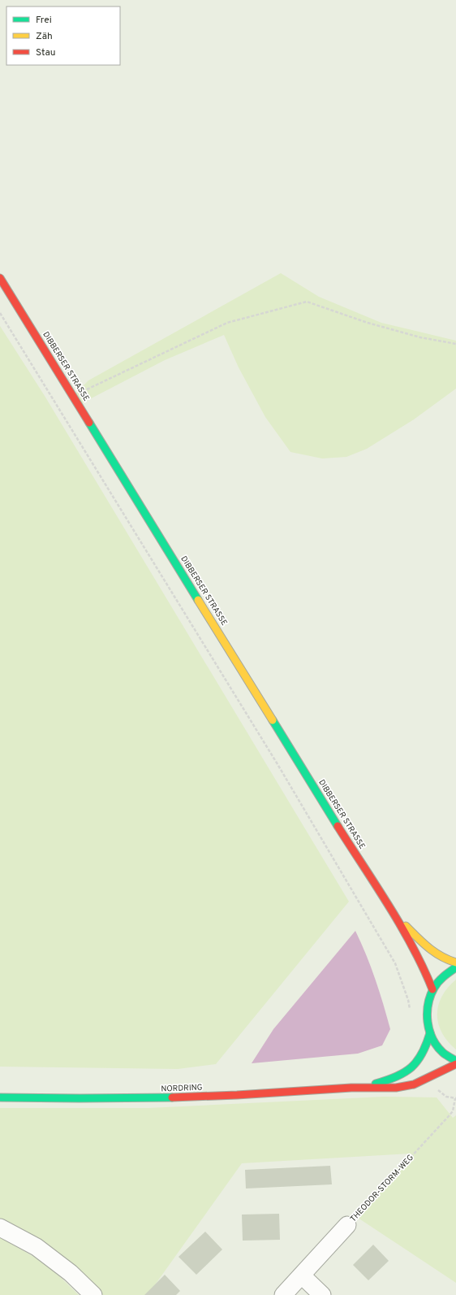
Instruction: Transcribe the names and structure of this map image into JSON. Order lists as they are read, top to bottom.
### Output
{
  "streets": {
    "main road": ["DIBBERSER STRASSE", "NORDRING"],
    "street": ["THEODOR-STORM-WEG"]
  },
  "legend": ["Frei", "Zäh", "Stau"]
}
